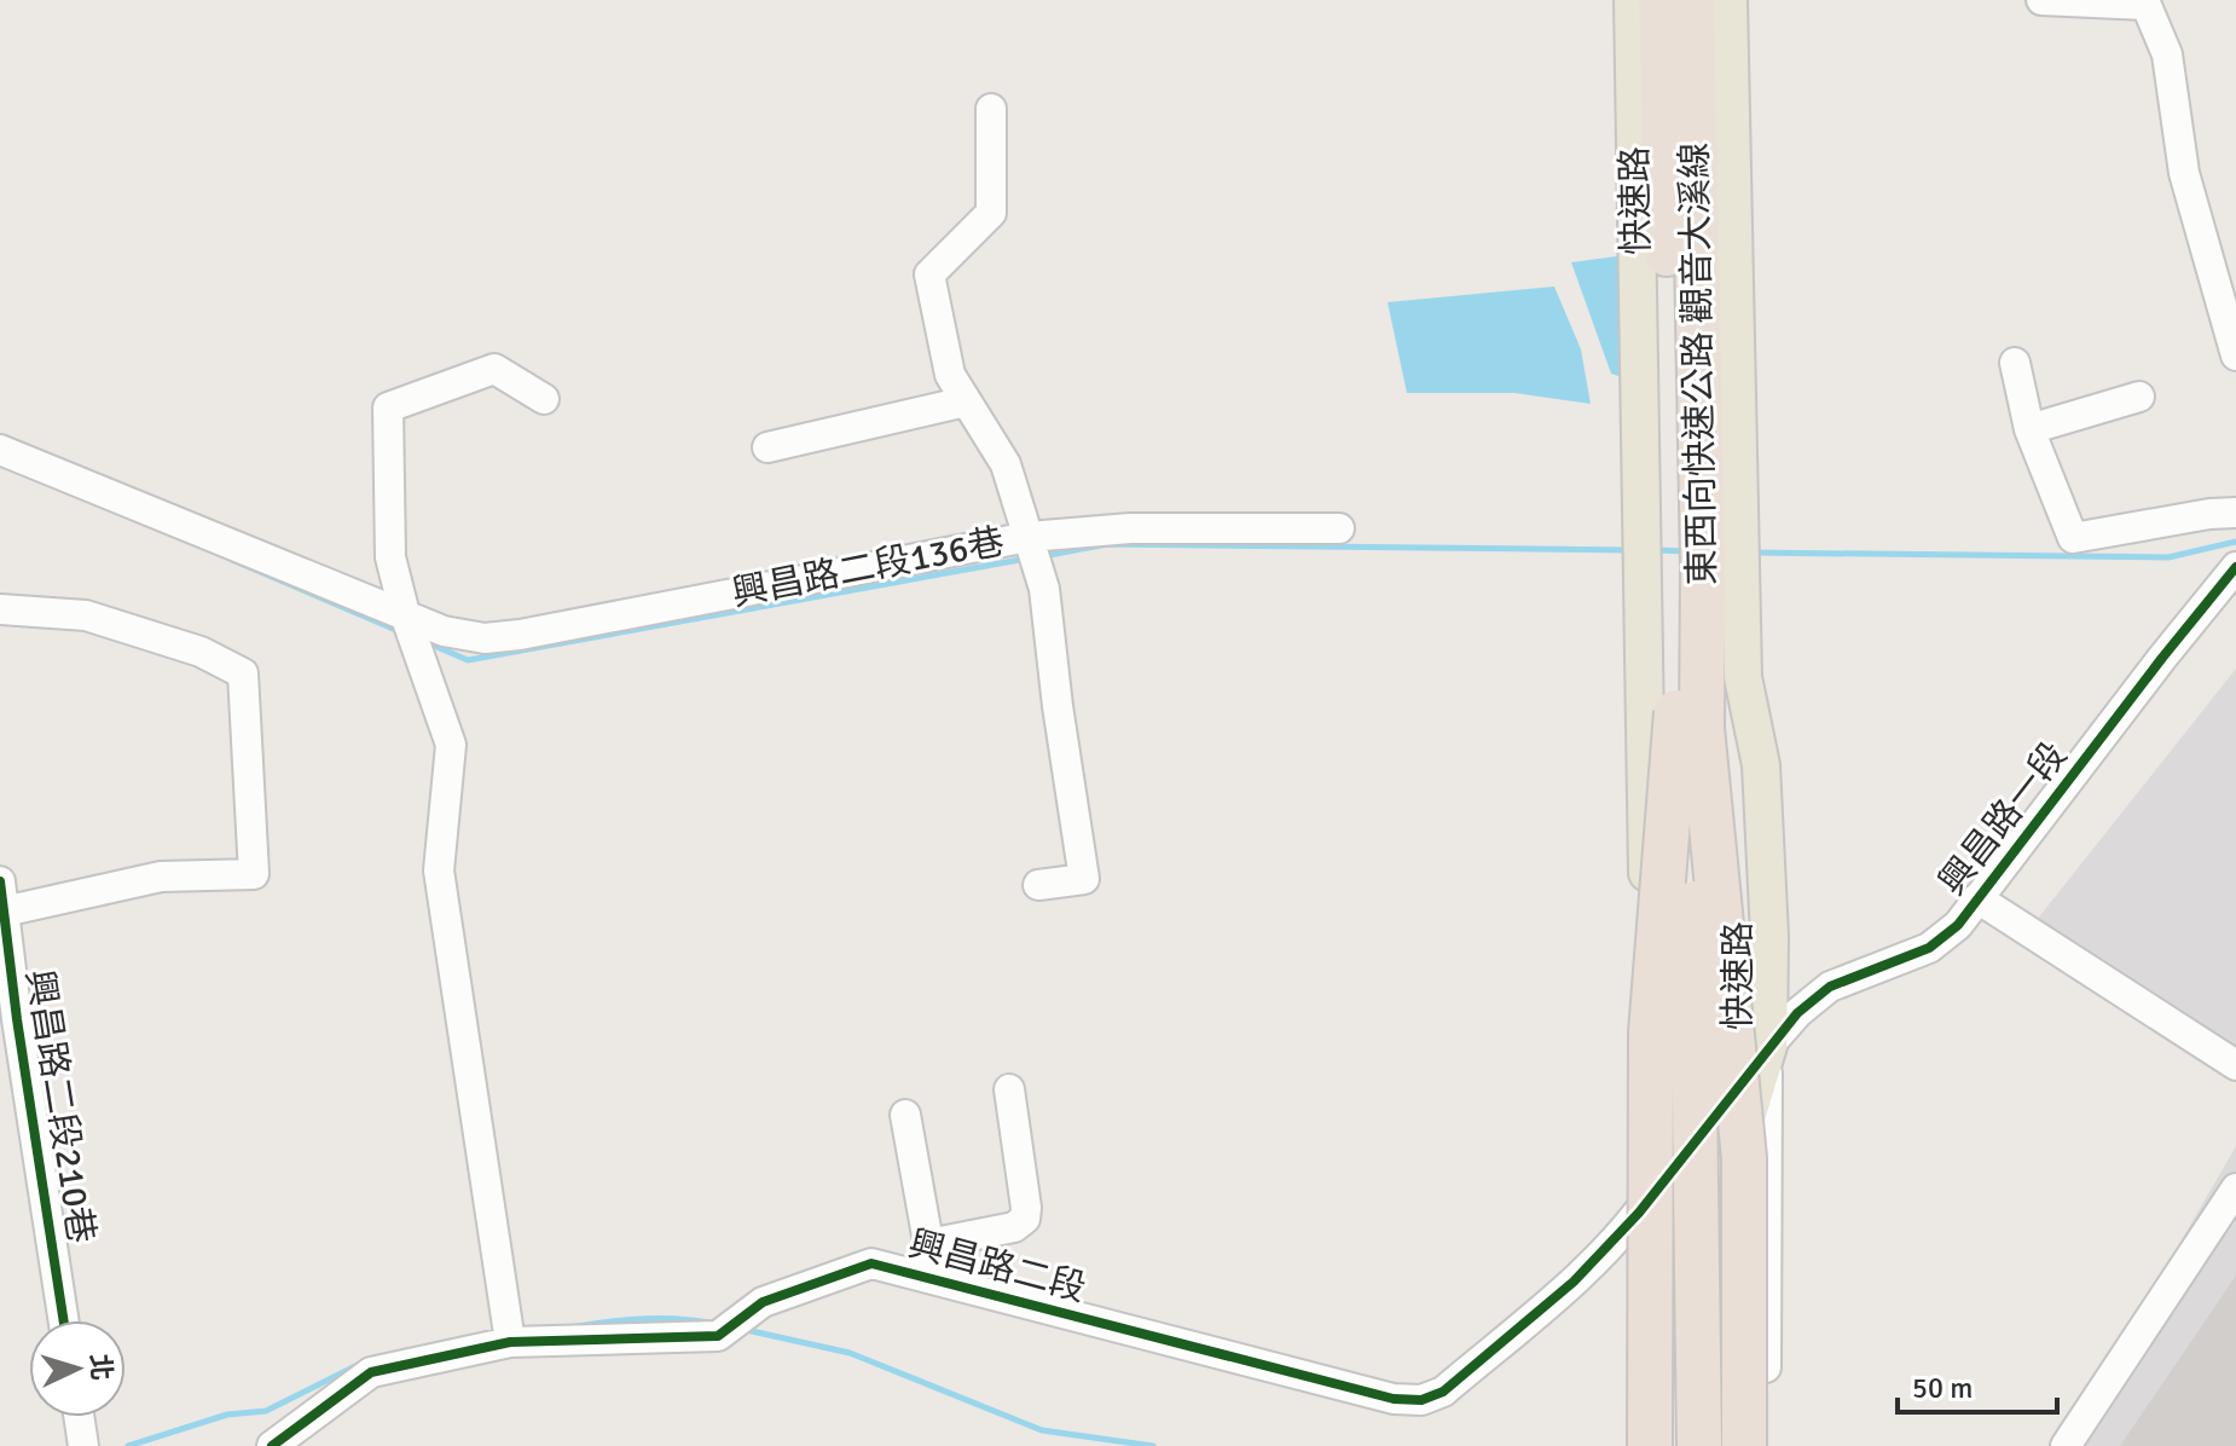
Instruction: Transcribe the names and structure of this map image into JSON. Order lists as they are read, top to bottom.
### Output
{
  "streets": {
    "highway": ["東西向快速公路 觀音大溪線"],
    "main road": ["快速路"],
    "street": [
      "興昌路二段136巷",
      "興昌路一段",
      "興昌路二段210巷",
      "興昌路二段"
    ]
  },
  "crossings": [
    ["快速路", "興昌路一段"],
    ["快速路", "興昌路二段"],
    ["興昌路一段", "興昌路二段"]
  ],
  "scale_bar": "50 m",
  "north": "right"
}
